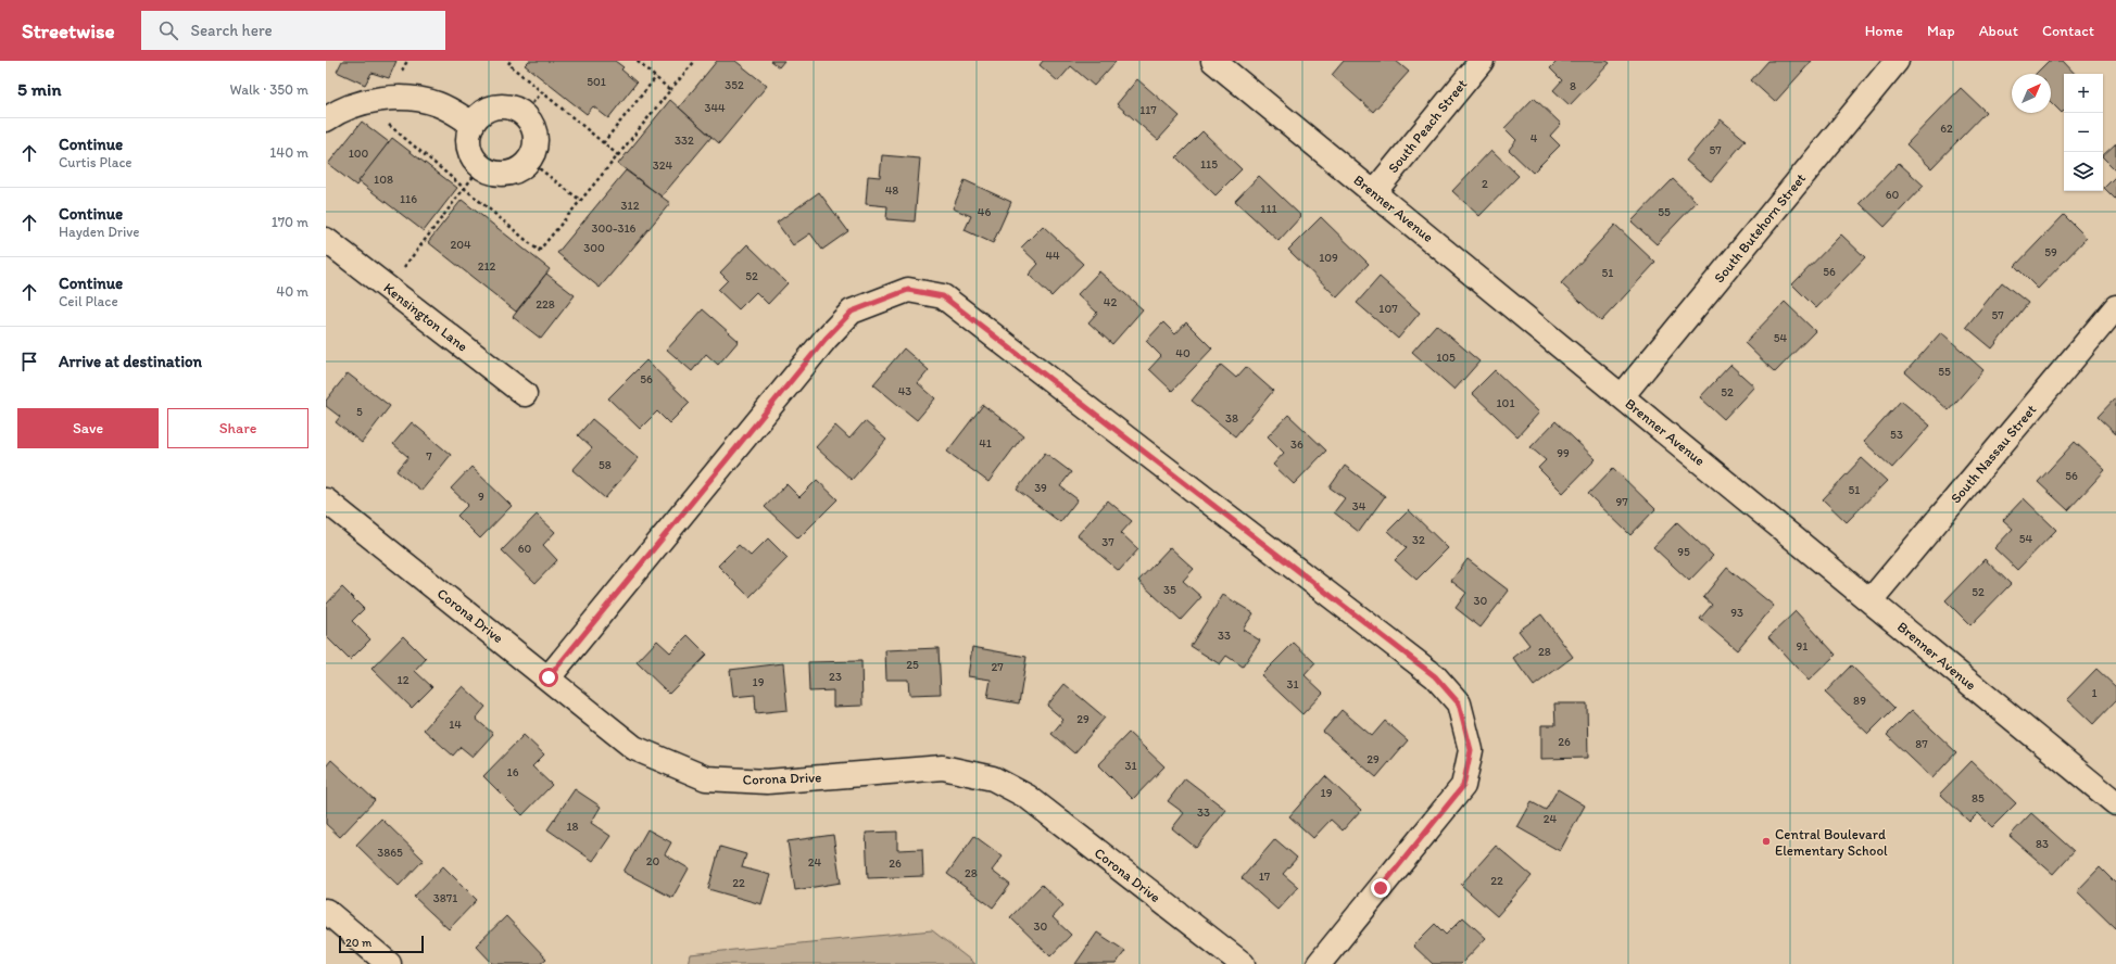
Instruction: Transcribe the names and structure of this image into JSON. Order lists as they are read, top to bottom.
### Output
{
  "streets": {
    "street": [
      "South Peach Street",
      "Brenner Avenue",
      "South Butehorn Street",
      "Kensington Lane",
      "South Nassau Street",
      "Corona Drive"
    ]
  },
  "crossings": [
    ["South Peach Street", "Brenner Avenue"],
    ["Brenner Avenue", "South Butehorn Street"],
    ["Brenner Avenue", "South Nassau Street"]
  ],
  "places": ["Central Boulevard Elementary School"],
  "house_numbers": [
    "501",
    "352",
    "8",
    "344",
    "117",
    "62",
    "4",
    "332",
    "57",
    "100",
    "115",
    "324",
    "108",
    "2",
    "48",
    "60",
    "116",
    "312",
    "111",
    "46",
    "55",
    "300-316",
    "204",
    "300",
    "59",
    "44",
    "109",
    "212",
    "56",
    "51",
    "52",
    "42",
    "228",
    "107",
    "57",
    "54",
    "40",
    "105",
    "55",
    "56",
    "43",
    "52",
    "101",
    "5",
    "38",
    "53",
    "41",
    "36",
    "99",
    "7",
    "58",
    "56",
    "39",
    "51",
    "9",
    "97",
    "34",
    "54",
    "32",
    "37",
    "60",
    "95",
    "35",
    "52",
    "30",
    "93",
    "33",
    "91",
    "28",
    "25",
    "27",
    "23",
    "12",
    "19",
    "31",
    "1",
    "89",
    "29",
    "14",
    "26",
    "87",
    "29",
    "31",
    "16",
    "19",
    "85",
    "33",
    "24",
    "18",
    "83",
    "3865",
    "20",
    "24",
    "26",
    "28",
    "17",
    "22",
    "22",
    "3871",
    "30"
  ],
  "scale_bar": "20 m",
  "north": "top right",
  "page": {
    "header": "Streetwise",
    "search": "Search here",
    "nav": [
      "Home",
      "Map",
      "About",
      "Contact"
    ],
    "heading": ["5 min", "Walk · 350 m"],
    "map_buttons": ["+", "−"],
    "list": [
      ["Continue", "Curtis Place", "140 m"],
      ["Continue", "Hayden Drive", "170 m"],
      ["Continue", "Ceil Place", "40 m"],
      "Arrive at destination"
    ],
    "buttons": ["Save", "Share"],
    "scale": "20 m"
  }
}
